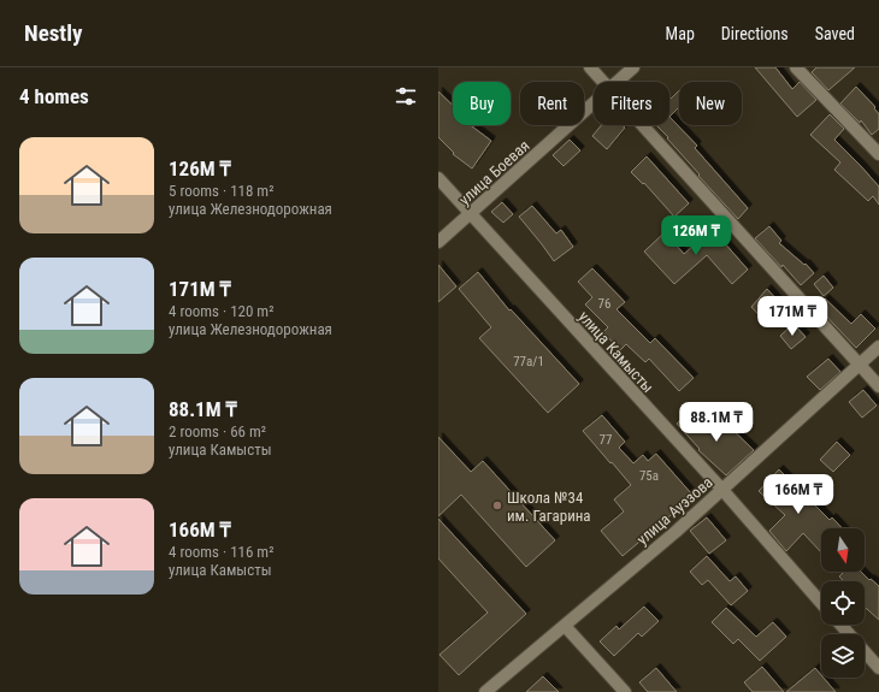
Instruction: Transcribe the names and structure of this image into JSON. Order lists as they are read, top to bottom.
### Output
{
  "streets": {
    "street": ["улица Боевая", "улица Камысты", "улица Ауэзова"]
  },
  "crossings": [
    ["улица Боевая", "улица Камысты"],
    ["улица Камысты", "улица Ауэзова"]
  ],
  "places": ["Школа №34 им. Гагарина"],
  "house_numbers": [
    "76",
    "77а/1",
    "77",
    "75а"
  ],
  "north": "bottom",
  "page": {
    "header": "Nestly",
    "nav": ["Map", "Directions", "Saved"],
    "heading": "4 homes",
    "chip": [
      "Buy",
      "Rent",
      "Filters",
      "New"
    ],
    "list": [
      {
        "name": "126M ₸",
        "note": "5 rooms · 118 m² · улица Железнодорожная"
      },
      {
        "name": "171M ₸",
        "note": "4 rooms · 120 m² · улица Железнодорожная"
      },
      {
        "name": "88.1M ₸",
        "note": "2 rooms · 66 m² · улица Камысты"
      },
      {
        "name": "166M ₸",
        "note": "4 rooms · 116 m² · улица Камысты"
      }
    ],
    "price": [
      "126M ₸",
      "171M ₸",
      "88.1M ₸",
      "166M ₸"
    ]
  }
}
